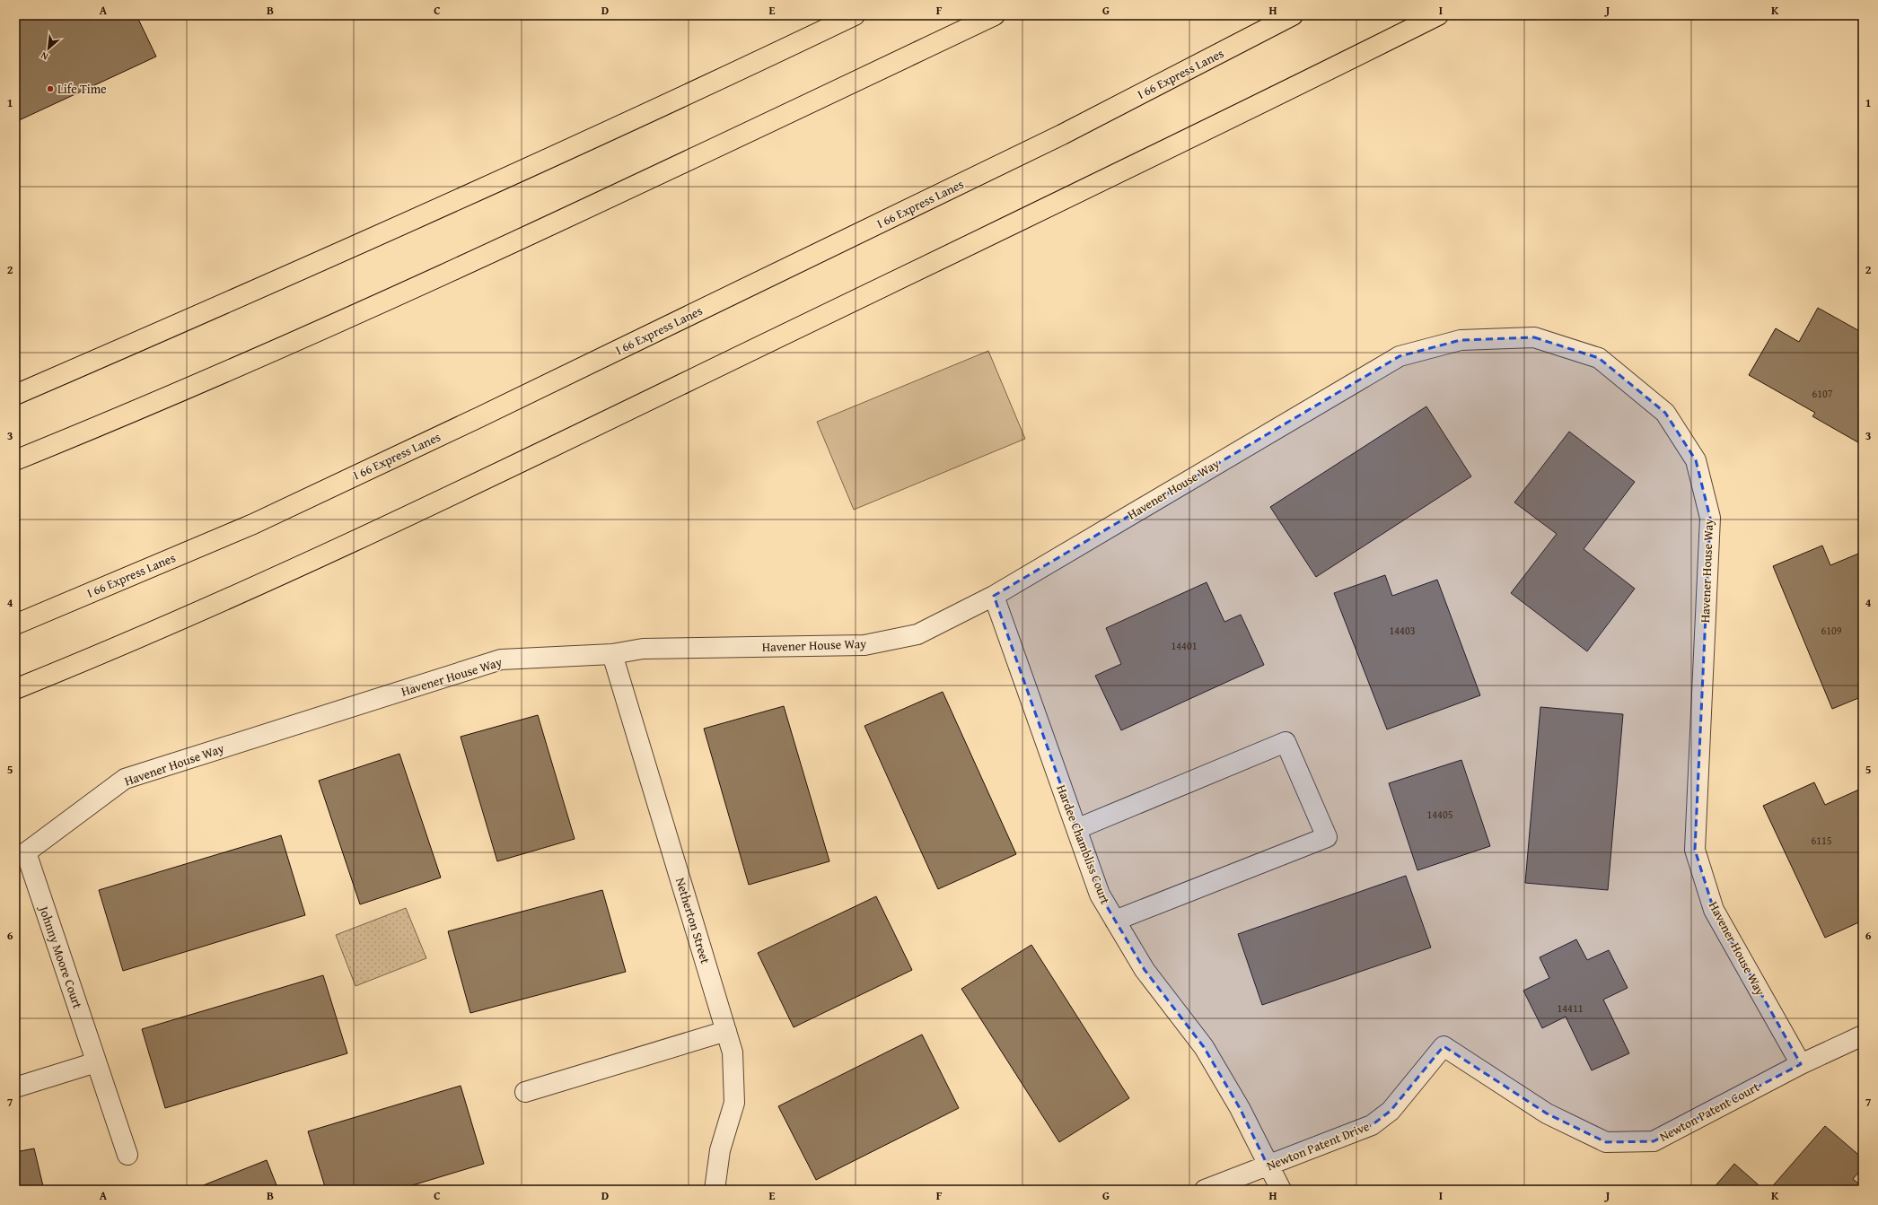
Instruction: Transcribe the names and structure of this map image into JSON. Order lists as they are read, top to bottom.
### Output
{
  "streets": {
    "highway": ["I 66 Express Lanes"],
    "street": [
      "Havener House Way",
      "Hardee Chambliss Court",
      "Netherton Street",
      "Johnny Moore Court",
      "Newton Patent Court",
      "Newton Patent Drive"
    ]
  },
  "crossings": [
    ["Havener House Way", "Hardee Chambliss Court"],
    ["Havener House Way", "Netherton Street"],
    ["Havener House Way", "Johnny Moore Court"],
    ["Havener House Way", "Newton Patent Court"],
    ["Hardee Chambliss Court", "Newton Patent Drive"],
    ["Newton Patent Court", "Newton Patent Drive"]
  ],
  "places": ["Life Time"],
  "house_numbers": [
    "6107",
    "14403",
    "6109",
    "14401",
    "14405",
    "6115",
    "14411"
  ],
  "north": "bottom left",
  "grid": {
    "columns": [
      "A",
      "B",
      "C",
      "D",
      "E",
      "F",
      "G",
      "H",
      "I",
      "J",
      "K"
    ],
    "rows": [
      "1",
      "2",
      "3",
      "4",
      "5",
      "6",
      "7"
    ]
  }
}
